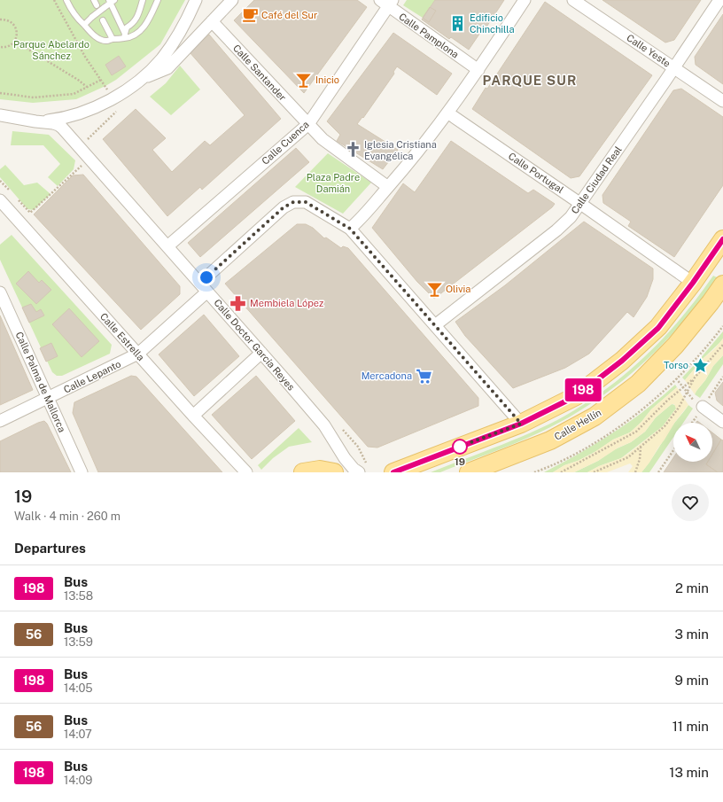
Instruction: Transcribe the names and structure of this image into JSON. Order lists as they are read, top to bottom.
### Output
{
  "streets": {
    "main road": ["Calle Hellín"],
    "street": [
      "Calle Pamplona",
      "Calle Yeste",
      "Calle Santander",
      "Calle Cuenca",
      "Calle Portugal",
      "Calle Ciudad Real",
      "Calle Estrella",
      "Calle Doctor García Reyes",
      "Calle Lepanto",
      "Calle Palma de Mallorca"
    ]
  },
  "crossings": [
    ["Calle Pamplona", "Calle Cuenca"],
    ["Calle Yeste", "Calle Ciudad Real"],
    ["Calle Santander", "Calle Cuenca"],
    ["Calle Cuenca", "Calle Doctor García Reyes"],
    ["Calle Portugal", "Calle Ciudad Real"],
    ["Calle Ciudad Real", "Calle Lepanto"],
    ["Calle Estrella", "Calle Lepanto"],
    ["Calle Doctor García Reyes", "Calle Lepanto"],
    ["Calle Lepanto", "Calle Palma de Mallorca"]
  ],
  "districts": ["PARQUE SUR"],
  "parks": ["Parque Abelardo Sánchez", "Plaza Padre Damián"],
  "places": {
    "cafe": ["Café del Sur"],
    "building": ["Edificio Chinchilla"],
    "bar": ["Inicio", "Olivia"],
    "church": ["Iglesia Cristiana Evangélica"],
    "pharmacy": ["Membiela López"],
    "place": ["Torso"],
    "supermarket": ["Mercadona"],
    "other": ["19"]
  },
  "lines": ["bus line 198"],
  "north": "top left",
  "page": {
    "on_map": "198",
    "heading": [
      ["19", "Walk · 4 min · 260 m"],
      "Departures"
    ],
    "list": [
      {
        "mark": "198",
        "name": "Bus",
        "note": "13:58",
        "value": "2 min"
      },
      {
        "mark": "56",
        "name": "Bus",
        "note": "13:59",
        "value": "3 min"
      },
      {
        "mark": "198",
        "name": "Bus",
        "note": "14:05",
        "value": "9 min"
      },
      {
        "mark": "56",
        "name": "Bus",
        "note": "14:07",
        "value": "11 min"
      },
      {
        "mark": "198",
        "name": "Bus",
        "note": "14:09",
        "value": "13 min"
      }
    ]
  }
}
